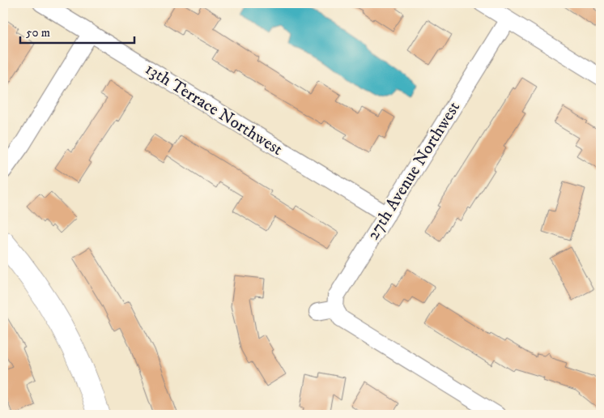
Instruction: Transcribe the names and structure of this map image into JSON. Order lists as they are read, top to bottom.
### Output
{
  "streets": {
    "street": ["13th Terrace Northwest", "27th Avenue Northwest"]
  },
  "crossings": [
    ["13th Terrace Northwest", "27th Avenue Northwest"]
  ],
  "scale_bar": "50 m"
}
